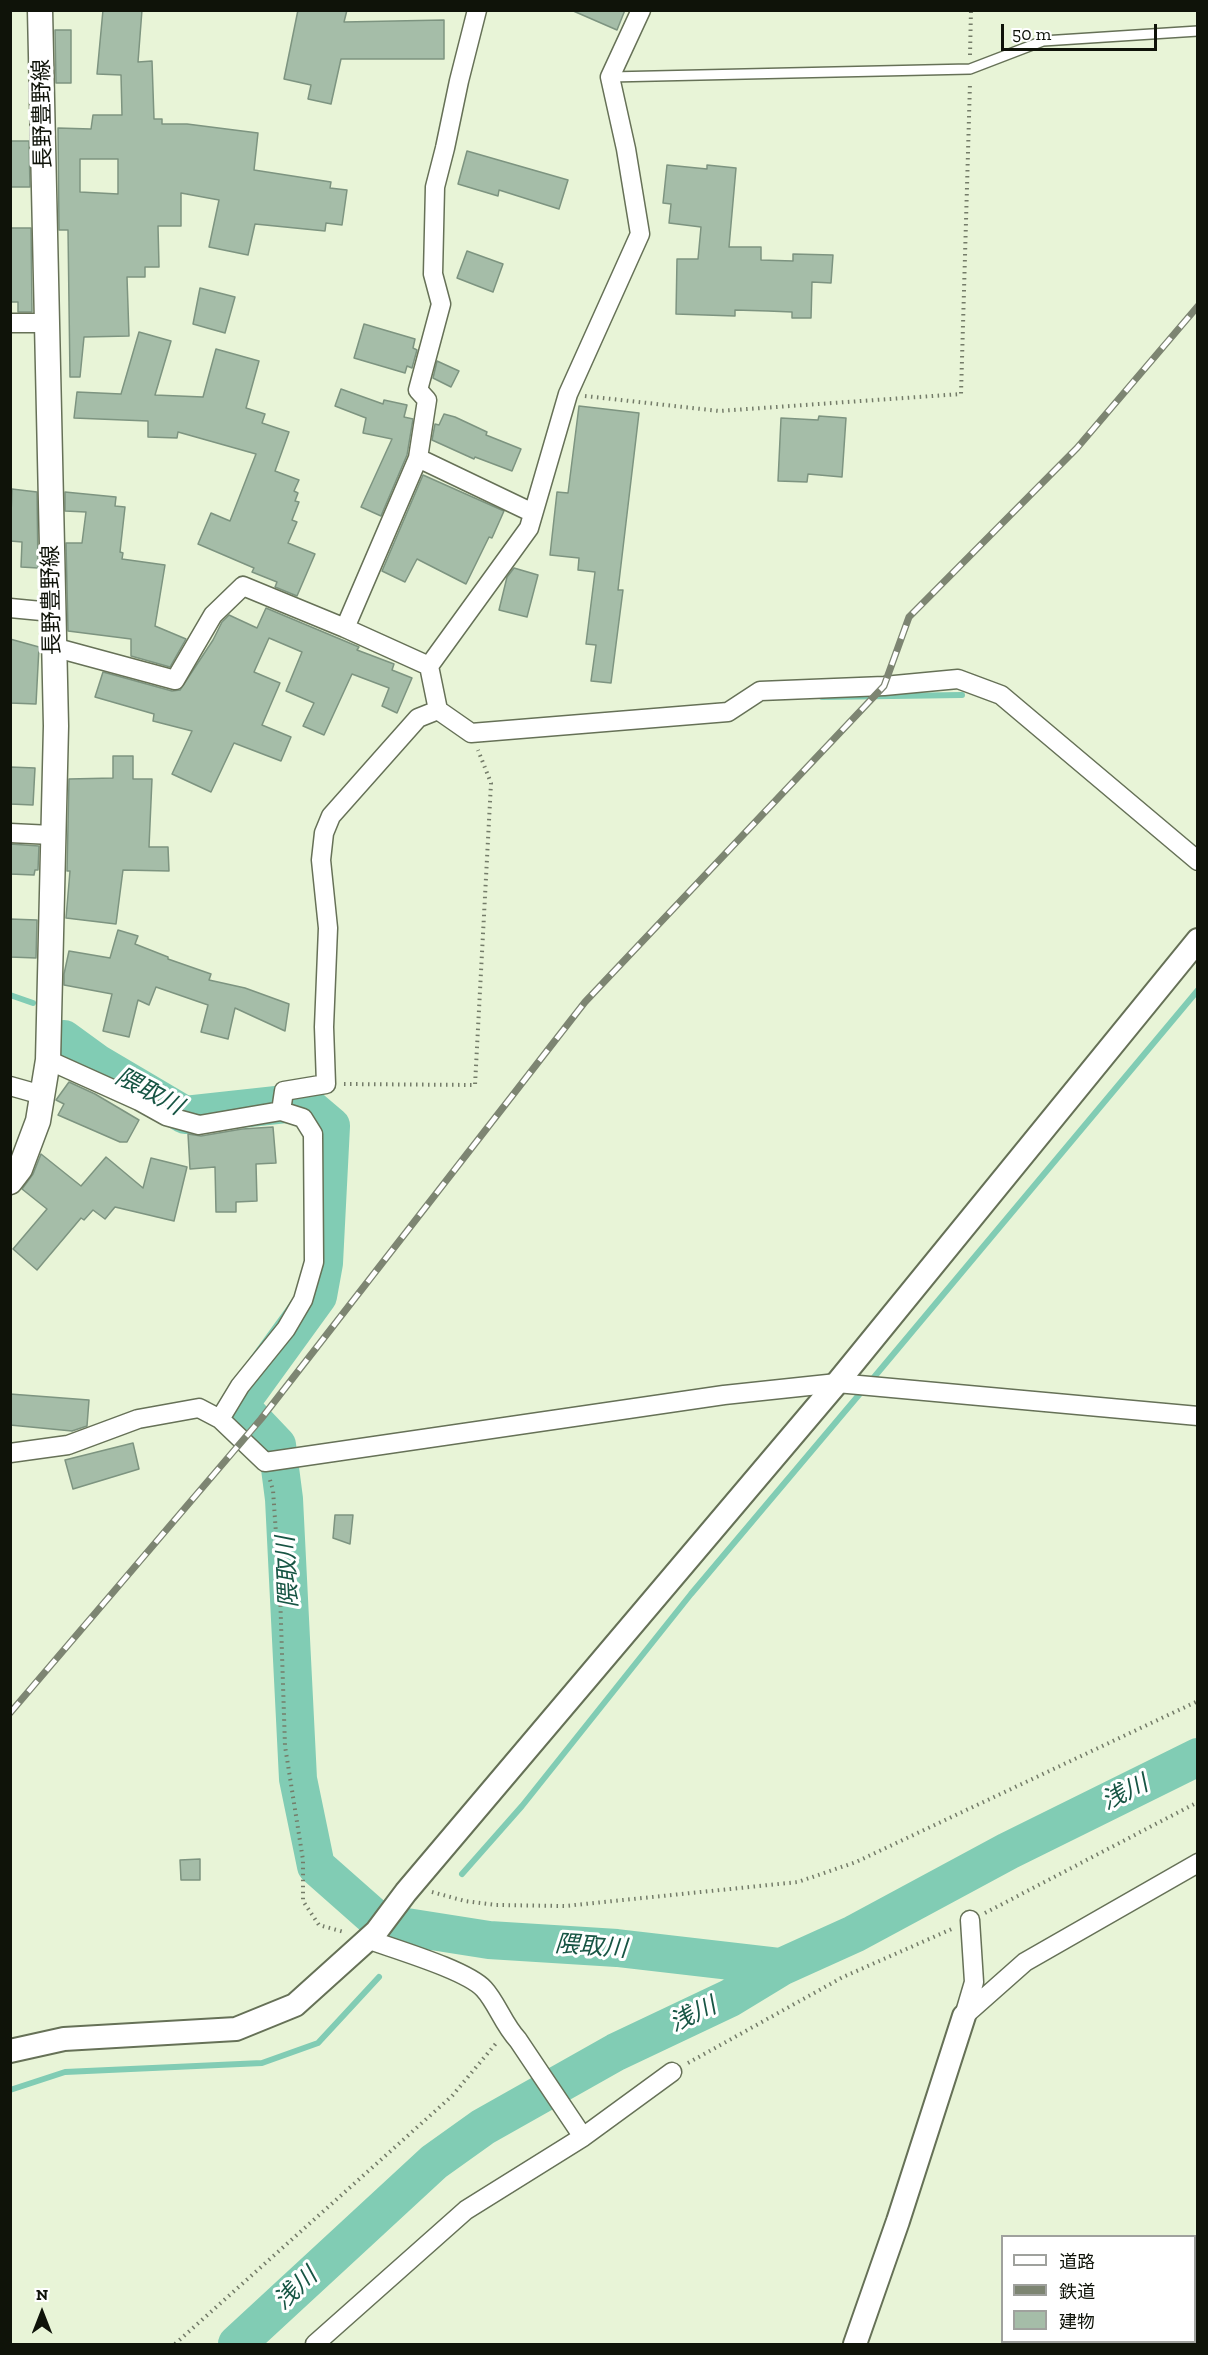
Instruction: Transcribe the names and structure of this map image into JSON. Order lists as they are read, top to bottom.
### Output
{
  "streets": {
    "main road": ["長野豊野線"]
  },
  "water": ["隈取川", "浅川"],
  "legend": ["道路", "鉄道", "建物"],
  "scale_bar": "50 m",
  "north": "top"
}
